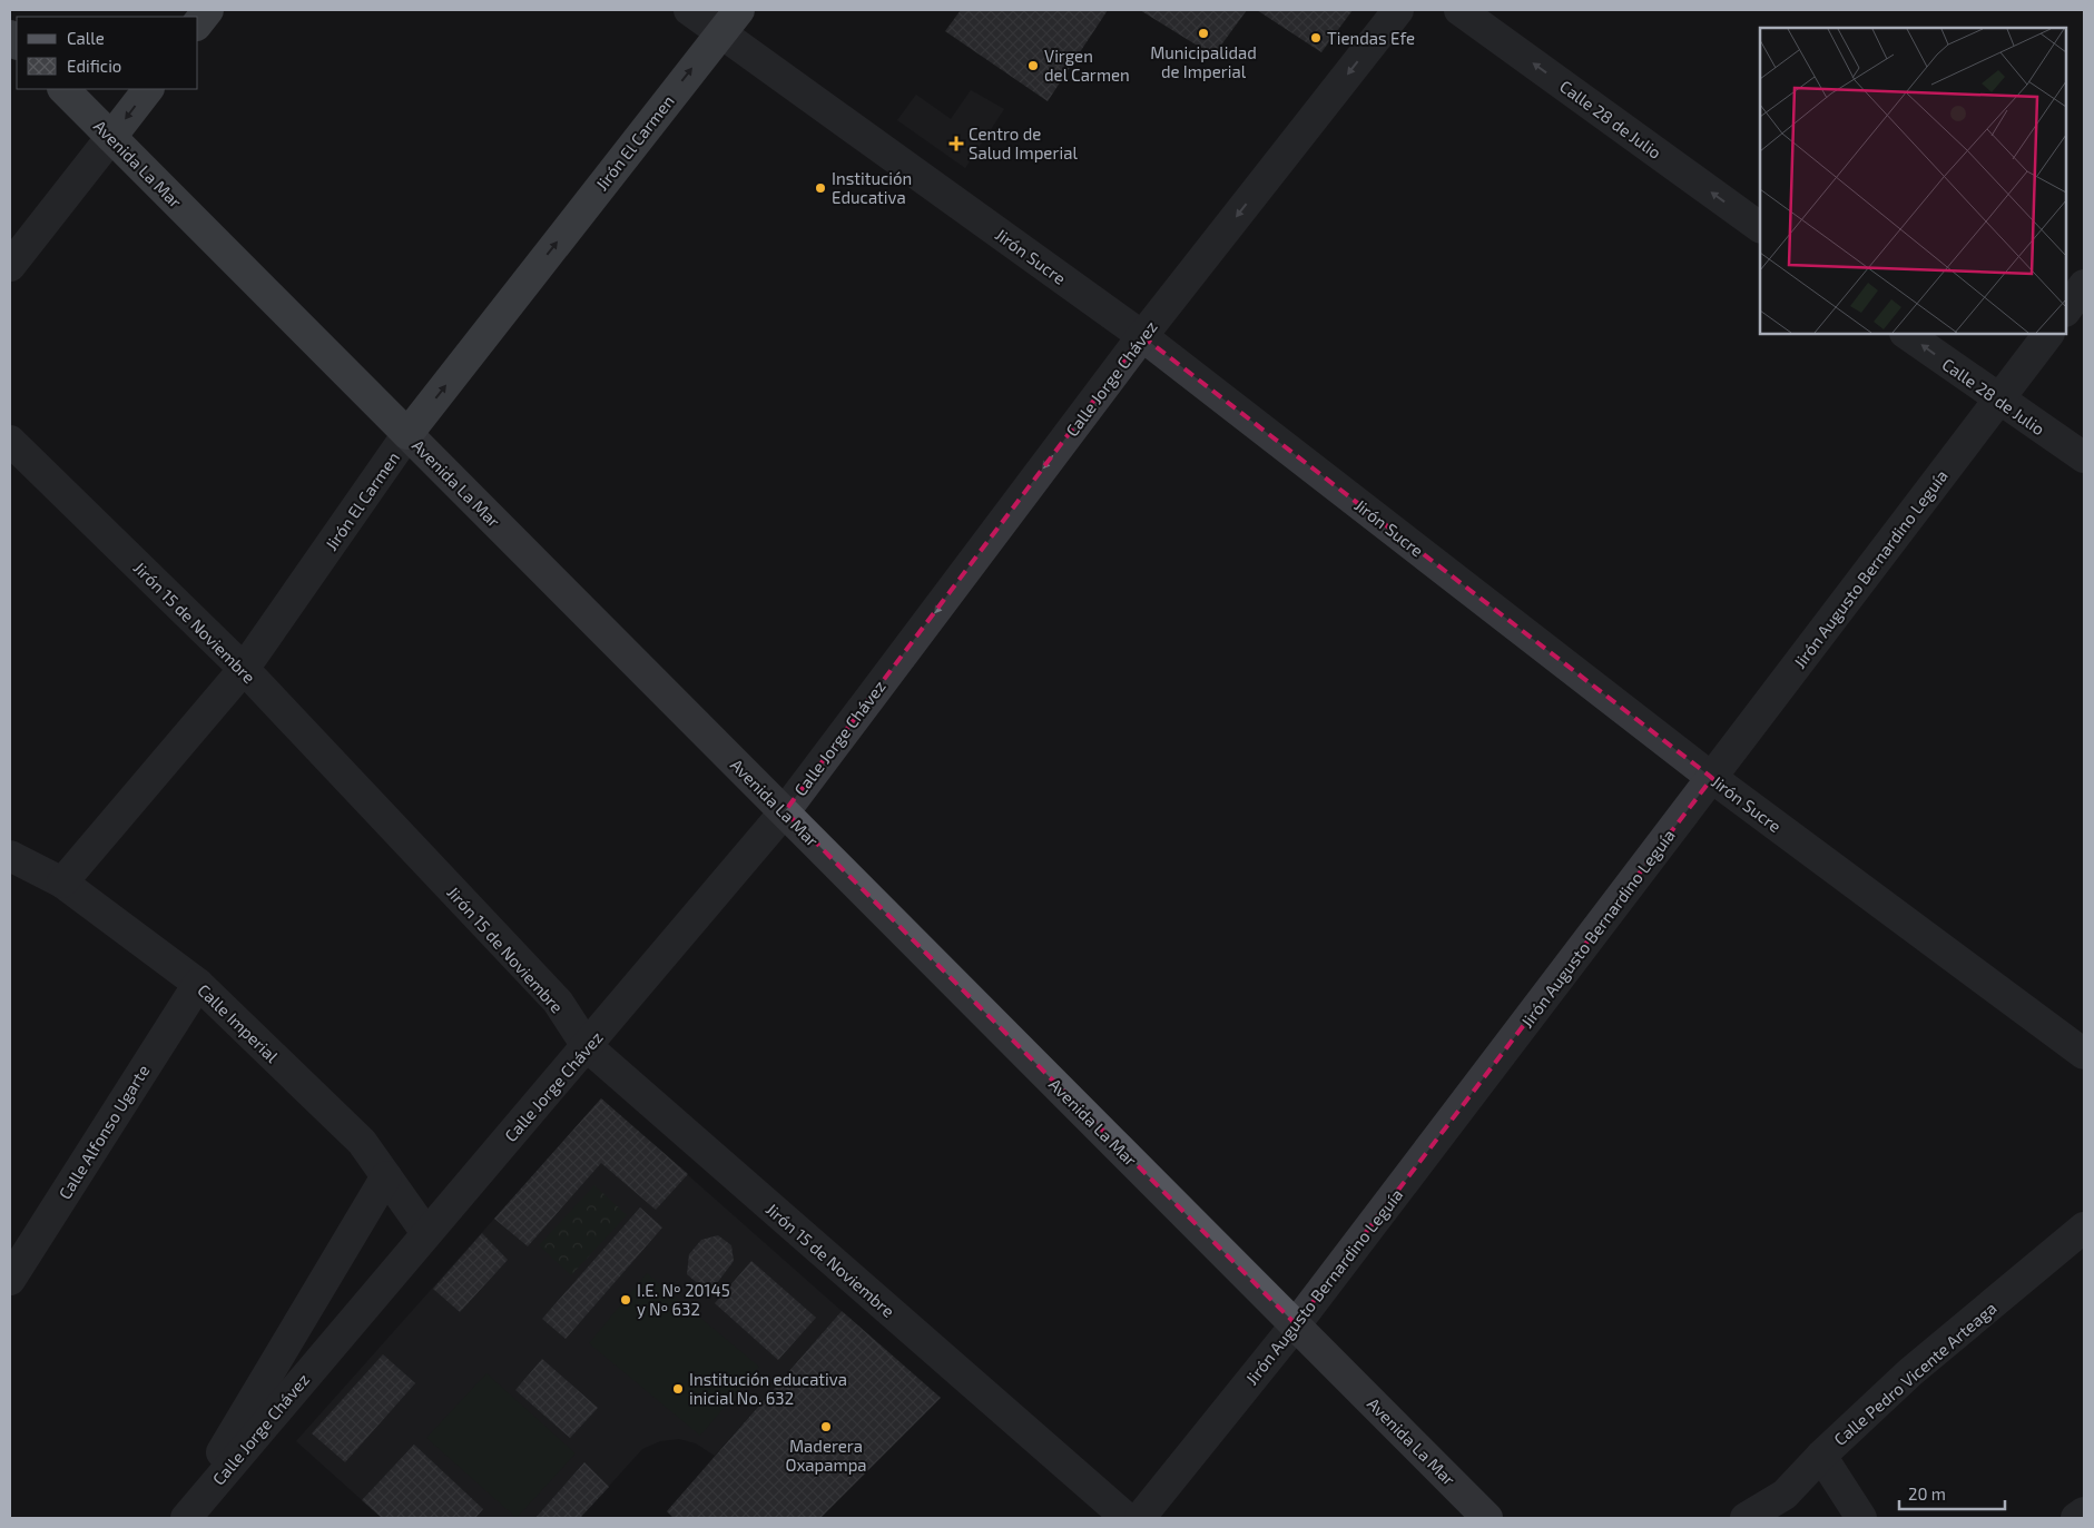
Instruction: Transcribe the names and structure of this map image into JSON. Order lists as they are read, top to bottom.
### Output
{
  "streets": {
    "highway": ["Jirón El Carmen", "Avenida La Mar"],
    "street": [
      "Calle 28 de Julio",
      "Jirón Sucre",
      "Calle Jorge Chávez",
      "Jirón Augusto Bernardino Leguía",
      "Jirón 15 de Noviembre",
      "Calle Imperial",
      "Calle Alfonso Ugarte",
      "Calle Pedro Vicente Arteaga"
    ]
  },
  "crossings": [
    ["Calle 28 de Julio", "Jirón Augusto Bernardino Leguía"],
    ["Jirón El Carmen", "Avenida La Mar"],
    ["Jirón El Carmen", "Jirón Sucre"],
    ["Jirón El Carmen", "Jirón 15 de Noviembre"],
    ["Jirón El Carmen", "Calle Imperial"],
    ["Avenida La Mar", "Calle Jorge Chávez"],
    ["Avenida La Mar", "Jirón Augusto Bernardino Leguía"],
    ["Jirón Sucre", "Calle Jorge Chávez"],
    ["Jirón Sucre", "Jirón Augusto Bernardino Leguía"],
    ["Calle Jorge Chávez", "Jirón 15 de Noviembre"],
    ["Calle Jorge Chávez", "Calle Imperial"],
    ["Calle Imperial", "Calle Alfonso Ugarte"]
  ],
  "one_way": ["Calle 28 de Julio", "Jirón El Carmen", "Calle Jorge Chávez"],
  "places": {
    "other": [
      "Municipalidad de Imperial",
      "Tiendas Efe",
      "Virgen del Carmen",
      "Institución Educativa",
      "I.E. Nº 20145 y Nº 632",
      "Institución educativa inicial No. 632",
      "Maderera Oxapampa"
    ],
    "health": ["Centro de Salud Imperial"]
  },
  "legend": ["Calle", "Edificio"],
  "scale_bar": "20 m"
}
